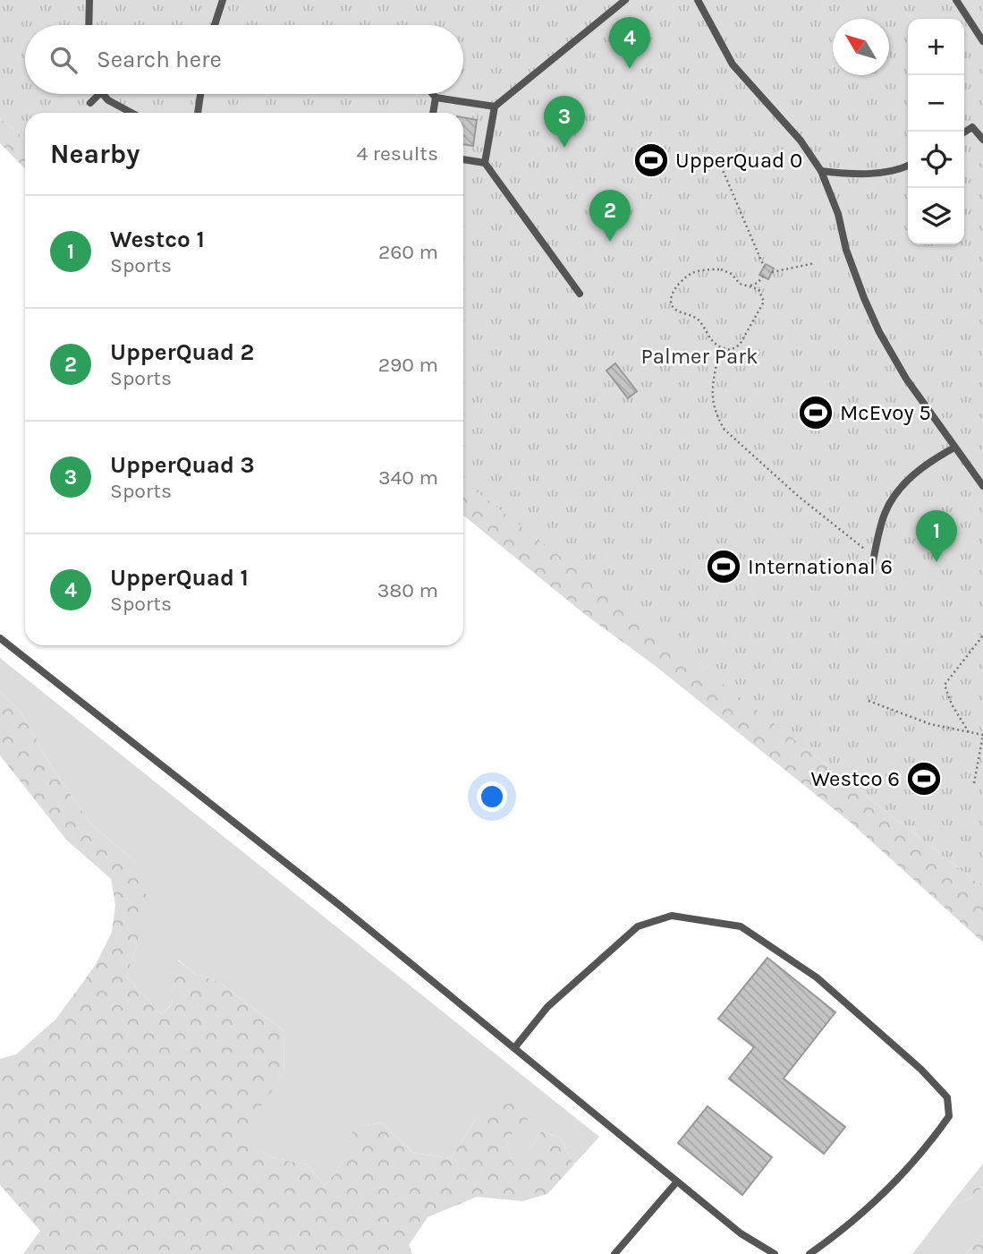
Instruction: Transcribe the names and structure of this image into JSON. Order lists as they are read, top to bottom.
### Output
{
  "parks": ["Palmer Park"],
  "places": {
    "sports": [
      "UpperQuad 0",
      "McEvoy 5",
      "International 6",
      "Westco 6"
    ]
  },
  "north": "top left",
  "page": {
    "pins": [
      "4",
      "3",
      "2",
      "1"
    ],
    "map_buttons": ["+", "−"],
    "search": "Search here",
    "heading": ["Nearby", "4 results"],
    "list": [
      {
        "mark": "1",
        "name": "Westco 1",
        "note": "Sports",
        "value": "260 m"
      },
      {
        "mark": "2",
        "name": "UpperQuad 2",
        "note": "Sports",
        "value": "290 m"
      },
      {
        "mark": "3",
        "name": "UpperQuad 3",
        "note": "Sports",
        "value": "340 m"
      },
      {
        "mark": "4",
        "name": "UpperQuad 1",
        "note": "Sports",
        "value": "380 m"
      }
    ]
  }
}
